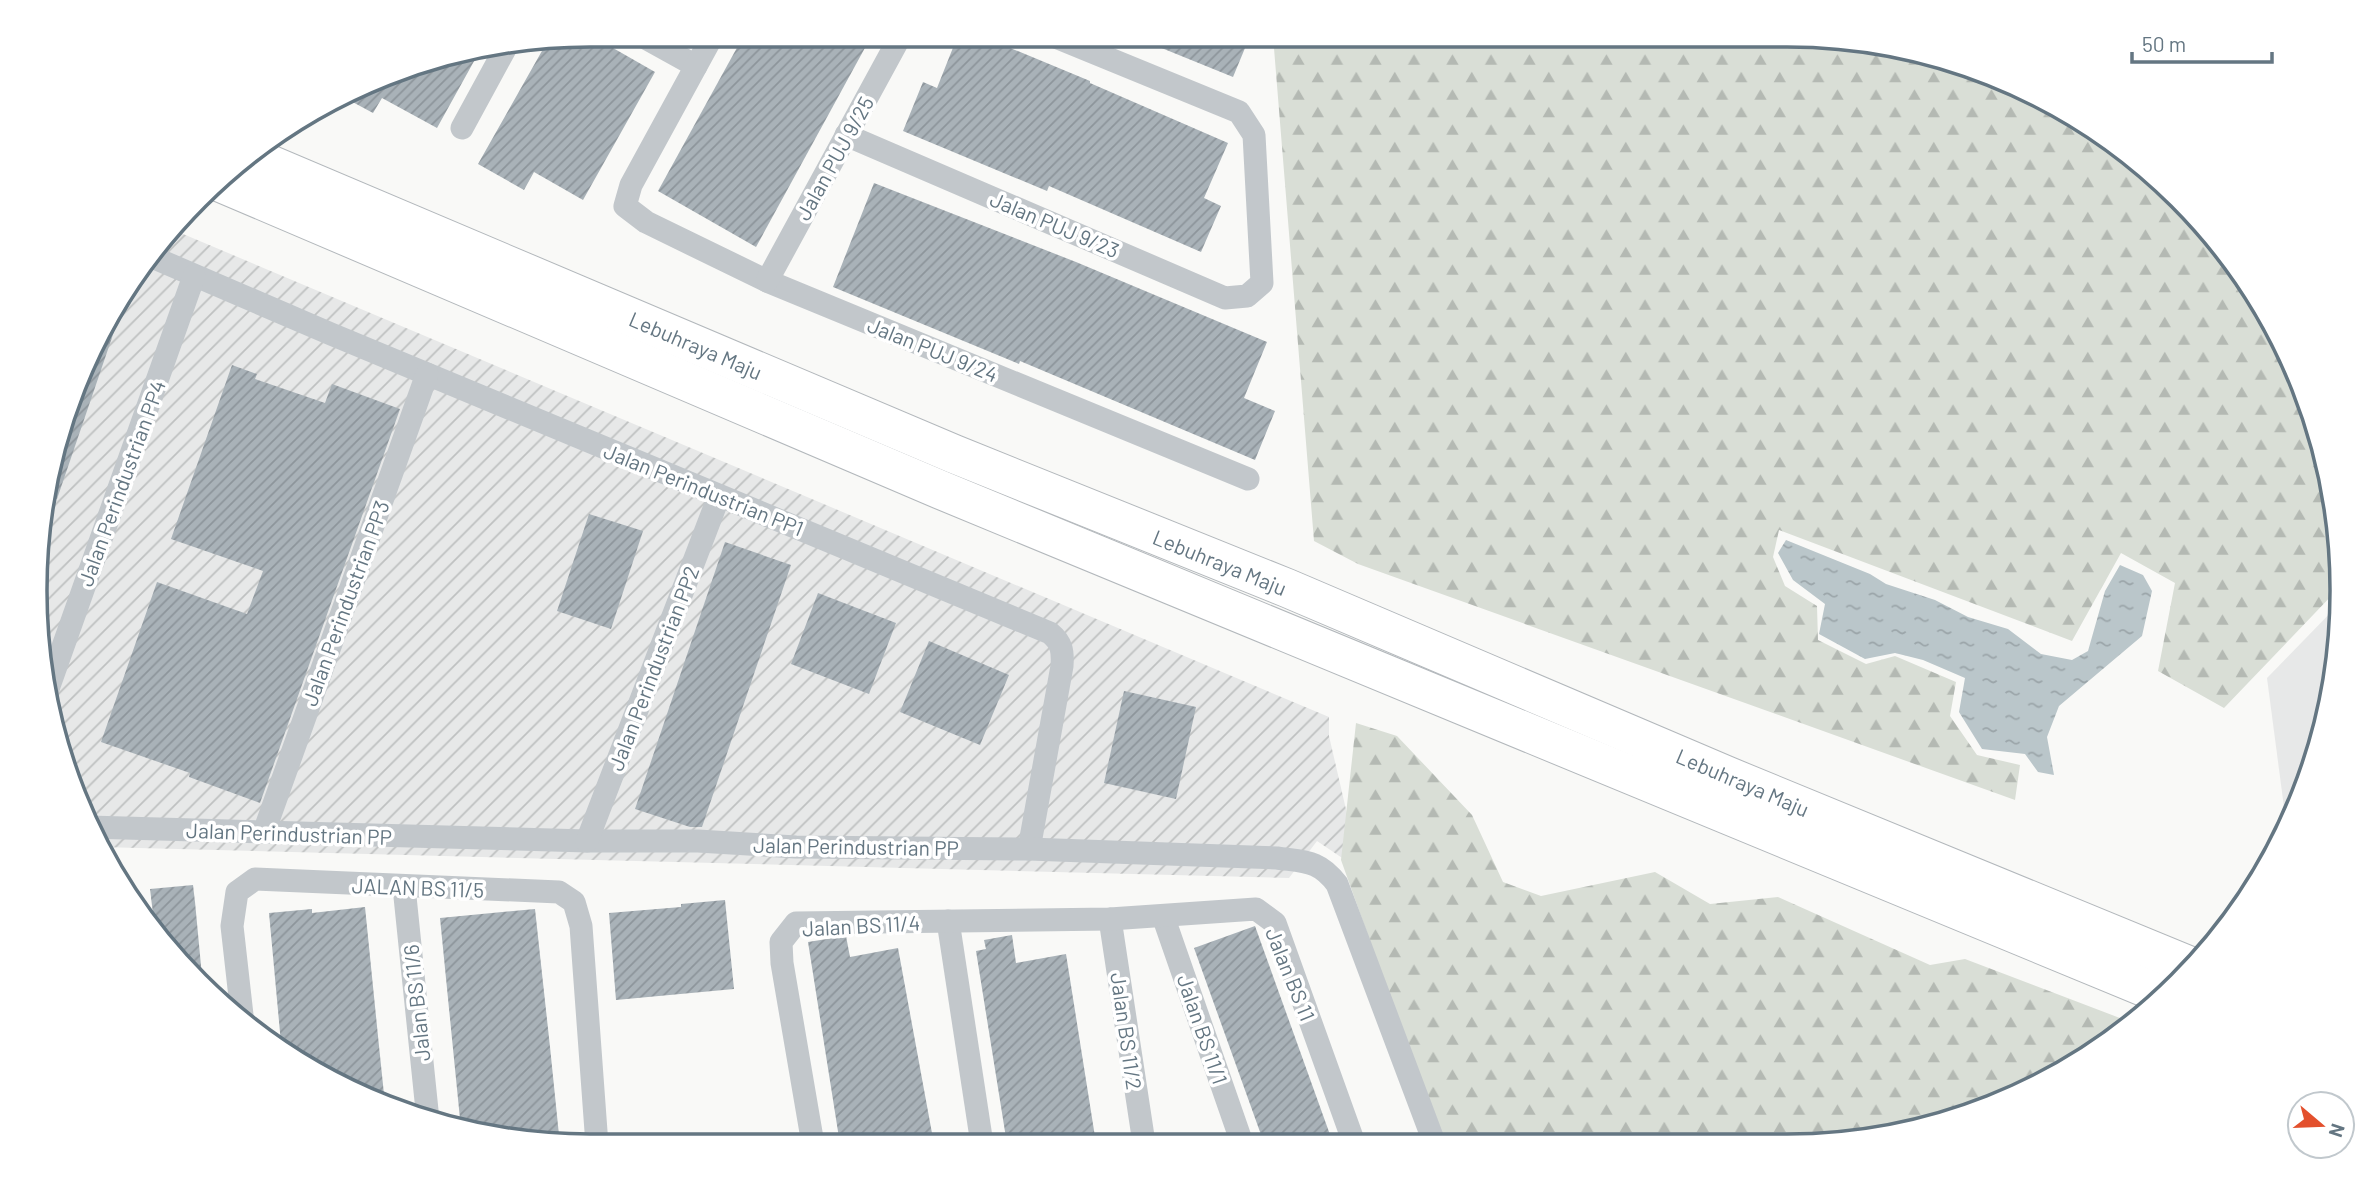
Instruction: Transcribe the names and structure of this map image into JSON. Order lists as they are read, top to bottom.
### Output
{
  "streets": {
    "highway": ["Lebuhraya Maju"],
    "street": [
      "Jalan PUJ 9/25",
      "Jalan PUJ 9/23",
      "Jalan PUJ 9/24",
      "Jalan Perindustrian PP4",
      "Jalan Perindustrian PP1",
      "Jalan Perindustrian PP3",
      "Jalan Perindustrian PP2",
      "Jalan Perindustrian PP",
      "JALAN BS 11/5",
      "Jalan BS 11/4",
      "Jalan BS 11",
      "Jalan BS 11/6",
      "Jalan BS 11/1",
      "Jalan BS 11/2"
    ]
  },
  "crossings": [
    ["Jalan PUJ 9/25", "Jalan PUJ 9/23"],
    ["Jalan PUJ 9/25", "Jalan PUJ 9/24"],
    ["Jalan Perindustrian PP4", "Jalan Perindustrian PP1"],
    ["Jalan Perindustrian PP1", "Jalan Perindustrian PP3"],
    ["Jalan Perindustrian PP1", "Jalan Perindustrian PP2"],
    ["Jalan Perindustrian PP1", "Jalan Perindustrian PP"],
    ["Jalan Perindustrian PP3", "Jalan Perindustrian PP"],
    ["Jalan Perindustrian PP2", "Jalan Perindustrian PP"],
    ["JALAN BS 11/5", "Jalan BS 11/6"],
    ["Jalan BS 11/4", "Jalan BS 11"],
    ["Jalan BS 11/4", "Jalan BS 11/2"],
    ["Jalan BS 11", "Jalan BS 11/1"],
    ["Jalan BS 11", "Jalan BS 11/2"]
  ],
  "scale_bar": "50 m",
  "north": "right"
}
